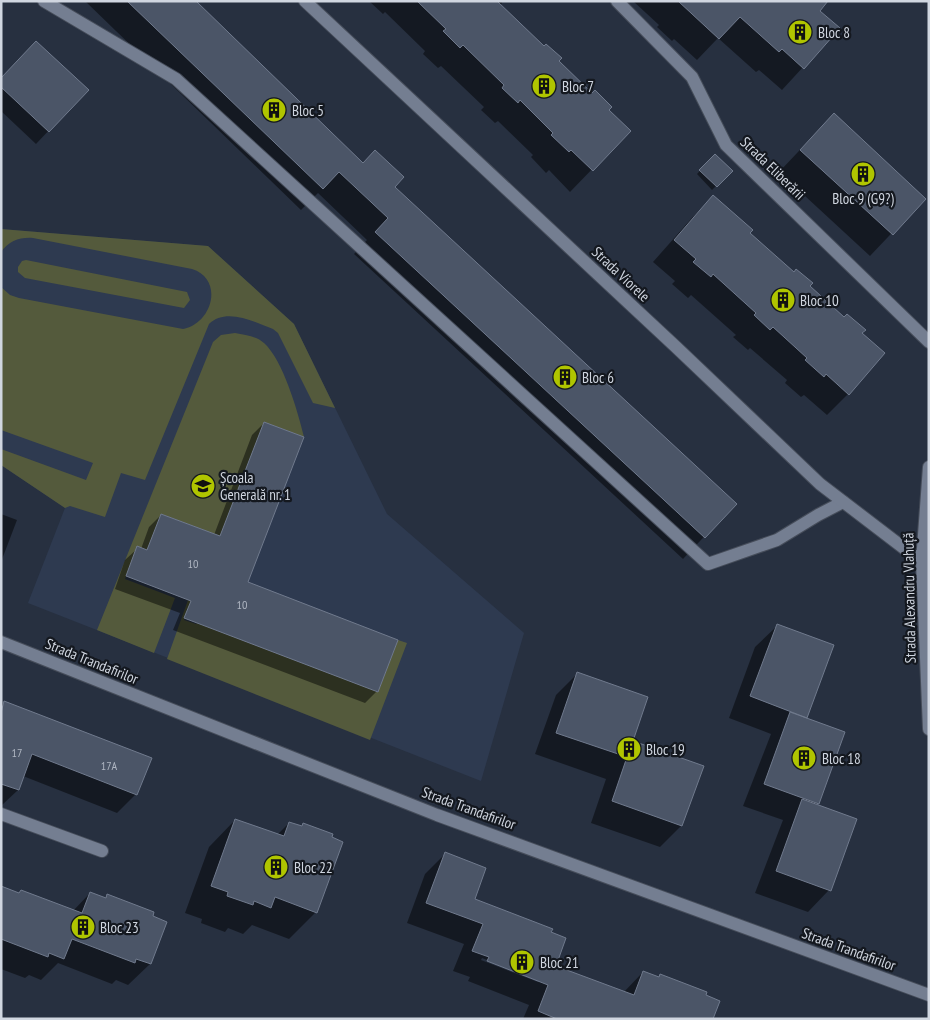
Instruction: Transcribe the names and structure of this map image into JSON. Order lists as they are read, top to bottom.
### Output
{
  "streets": {
    "street": [
      "Strada Eliberării",
      "Strada Viorele",
      "Strada Alexandru Vlahuță",
      "Strada Trandafirilor"
    ]
  },
  "crossings": [
    ["Strada Viorele", "Strada Alexandru Vlahuță"]
  ],
  "places": {
    "building": [
      "Bloc 8",
      "Bloc 7",
      "Bloc 5",
      "Bloc 9 (G9?)",
      "Bloc 10",
      "Bloc 6",
      "Bloc 19",
      "Bloc 18",
      "Bloc 22",
      "Bloc 23",
      "Bloc 21"
    ],
    "school or university": ["Școala Generală nr. 1"]
  },
  "house_numbers": [
    "10",
    "10",
    "17",
    "17A"
  ]
}
